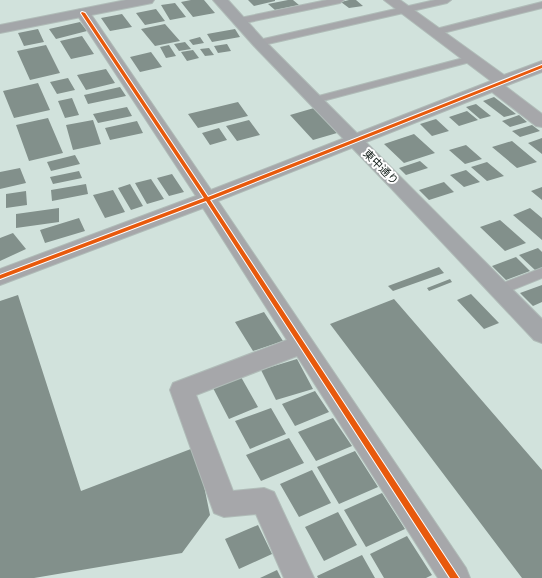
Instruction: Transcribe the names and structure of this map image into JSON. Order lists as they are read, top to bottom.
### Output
{
  "streets": {
    "street": ["東中通り"]
  }
}
